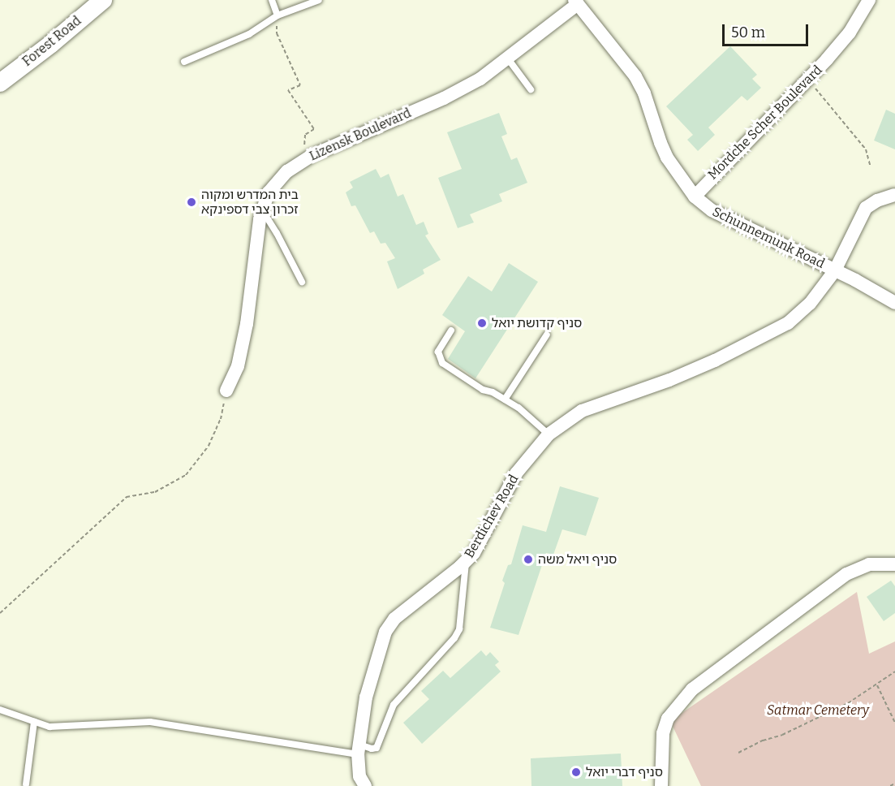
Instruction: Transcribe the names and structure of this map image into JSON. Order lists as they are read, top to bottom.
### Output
{
  "streets": {
    "street": [
      "Forest Road",
      "Mordche Scher Boulevard",
      "Lizensk Boulevard",
      "Schunnemunk Road",
      "Berdichev Road"
    ]
  },
  "crossings": [
    ["Mordche Scher Boulevard", "Schunnemunk Road"],
    ["Lizensk Boulevard", "Schunnemunk Road"],
    ["Schunnemunk Road", "Berdichev Road"]
  ],
  "parks": ["Satmar Cemetery"],
  "places": [
    "בית המדרש ומקוה זכרון צבי דספינקא",
    "סניף קדושת יואל",
    "סניף ויאל משה",
    "סניף דברי יואל"
  ],
  "scale_bar": "50 m"
}
